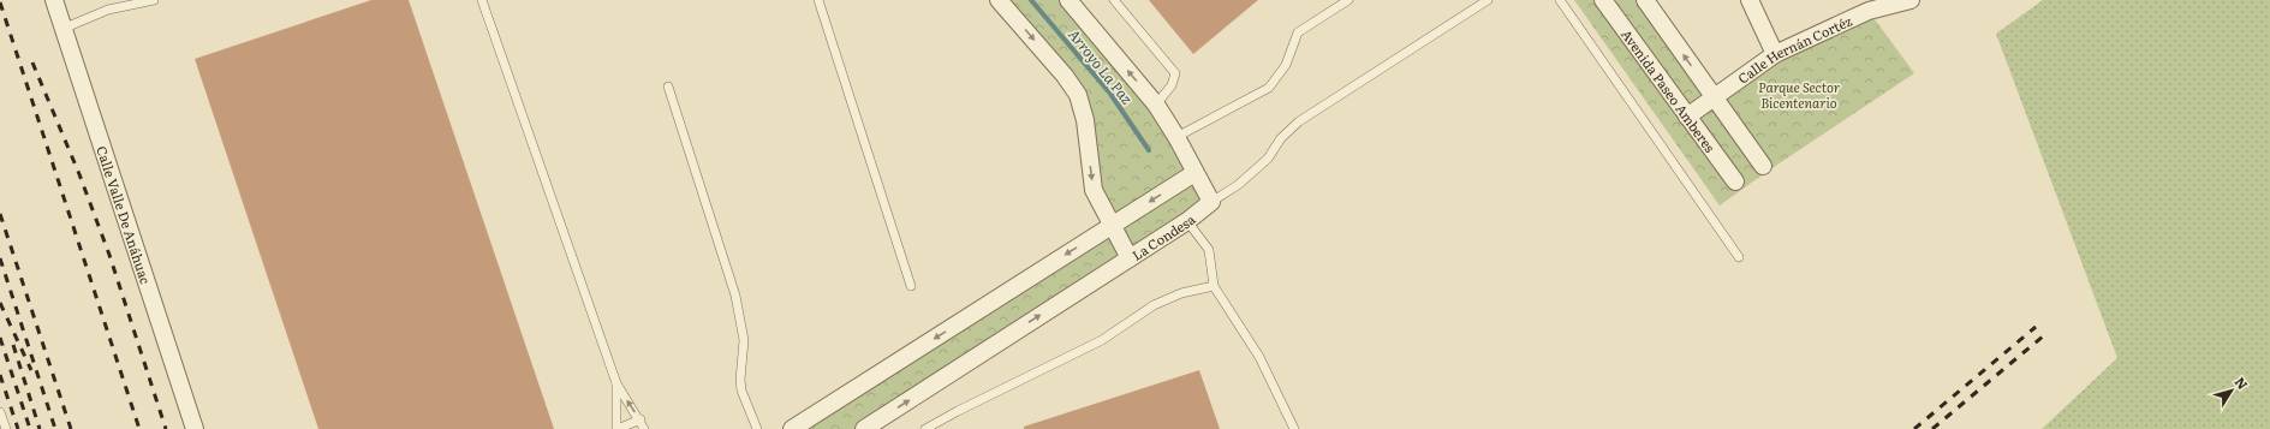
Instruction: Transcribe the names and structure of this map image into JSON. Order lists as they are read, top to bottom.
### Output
{
  "streets": {
    "street": [
      "Calle Hernán Cortéz",
      "Avenida Paseo Amberes",
      "Calle Valle De Anáhuac",
      "La Condesa"
    ]
  },
  "crossings": [
    ["Calle Hernán Cortéz", "Avenida Paseo Amberes"]
  ],
  "water": ["Arroyo La Paz"],
  "parks": ["Parque Sector Bicentenario"],
  "north": "top right"
}
